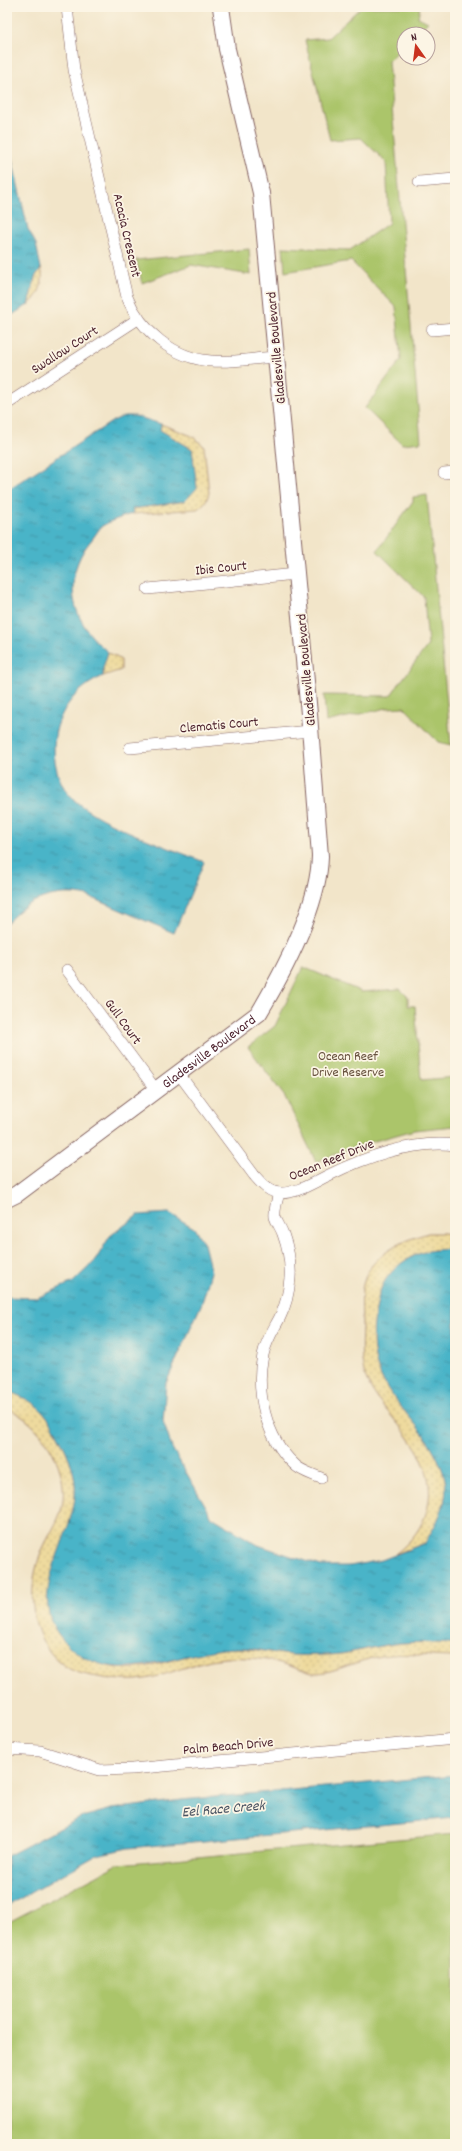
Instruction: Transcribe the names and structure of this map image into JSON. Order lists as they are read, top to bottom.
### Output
{
  "streets": {
    "street": [
      "Acacia Crescent",
      "Gladesville Boulevard",
      "Swallow Court",
      "Ibis Court",
      "Clematis Court",
      "Gull Court",
      "Ocean Reef Drive",
      "Palm Beach Drive"
    ]
  },
  "crossings": [
    ["Acacia Crescent", "Gladesville Boulevard"],
    ["Acacia Crescent", "Swallow Court"],
    ["Gladesville Boulevard", "Ibis Court"],
    ["Gladesville Boulevard", "Clematis Court"],
    ["Gladesville Boulevard", "Gull Court"],
    ["Gladesville Boulevard", "Ocean Reef Drive"]
  ],
  "water": ["Eel Race Creek"],
  "parks": ["Ocean Reef Drive Reserve"],
  "north": "top"
}
